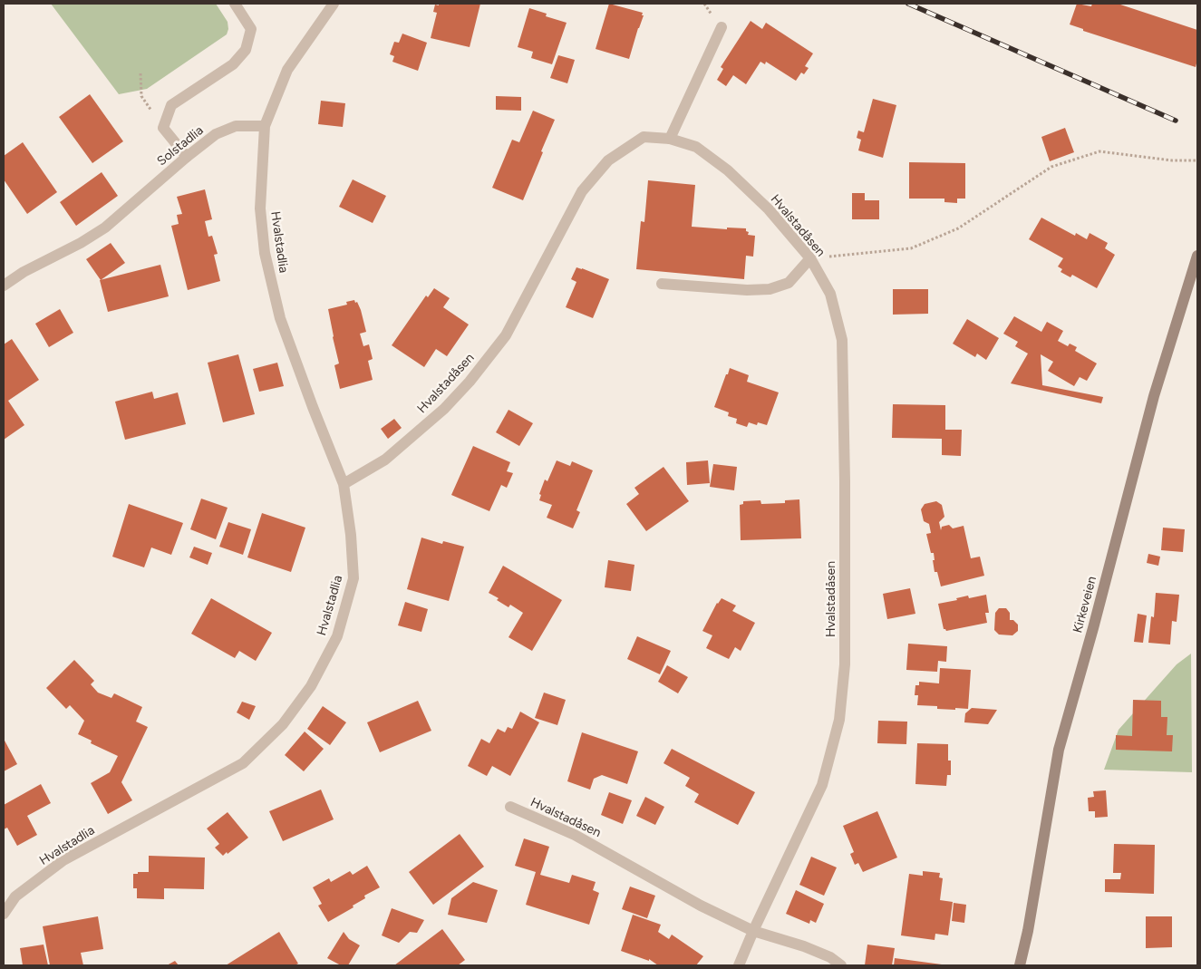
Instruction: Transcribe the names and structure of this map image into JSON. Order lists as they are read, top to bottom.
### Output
{
  "streets": {
    "main road": ["Kirkeveien"],
    "street": ["Solstadlia", "Hvalstadåsen", "Hvalstadlia"]
  },
  "crossings": [
    ["Solstadlia", "Hvalstadlia"],
    ["Hvalstadåsen", "Hvalstadlia"]
  ]
}
